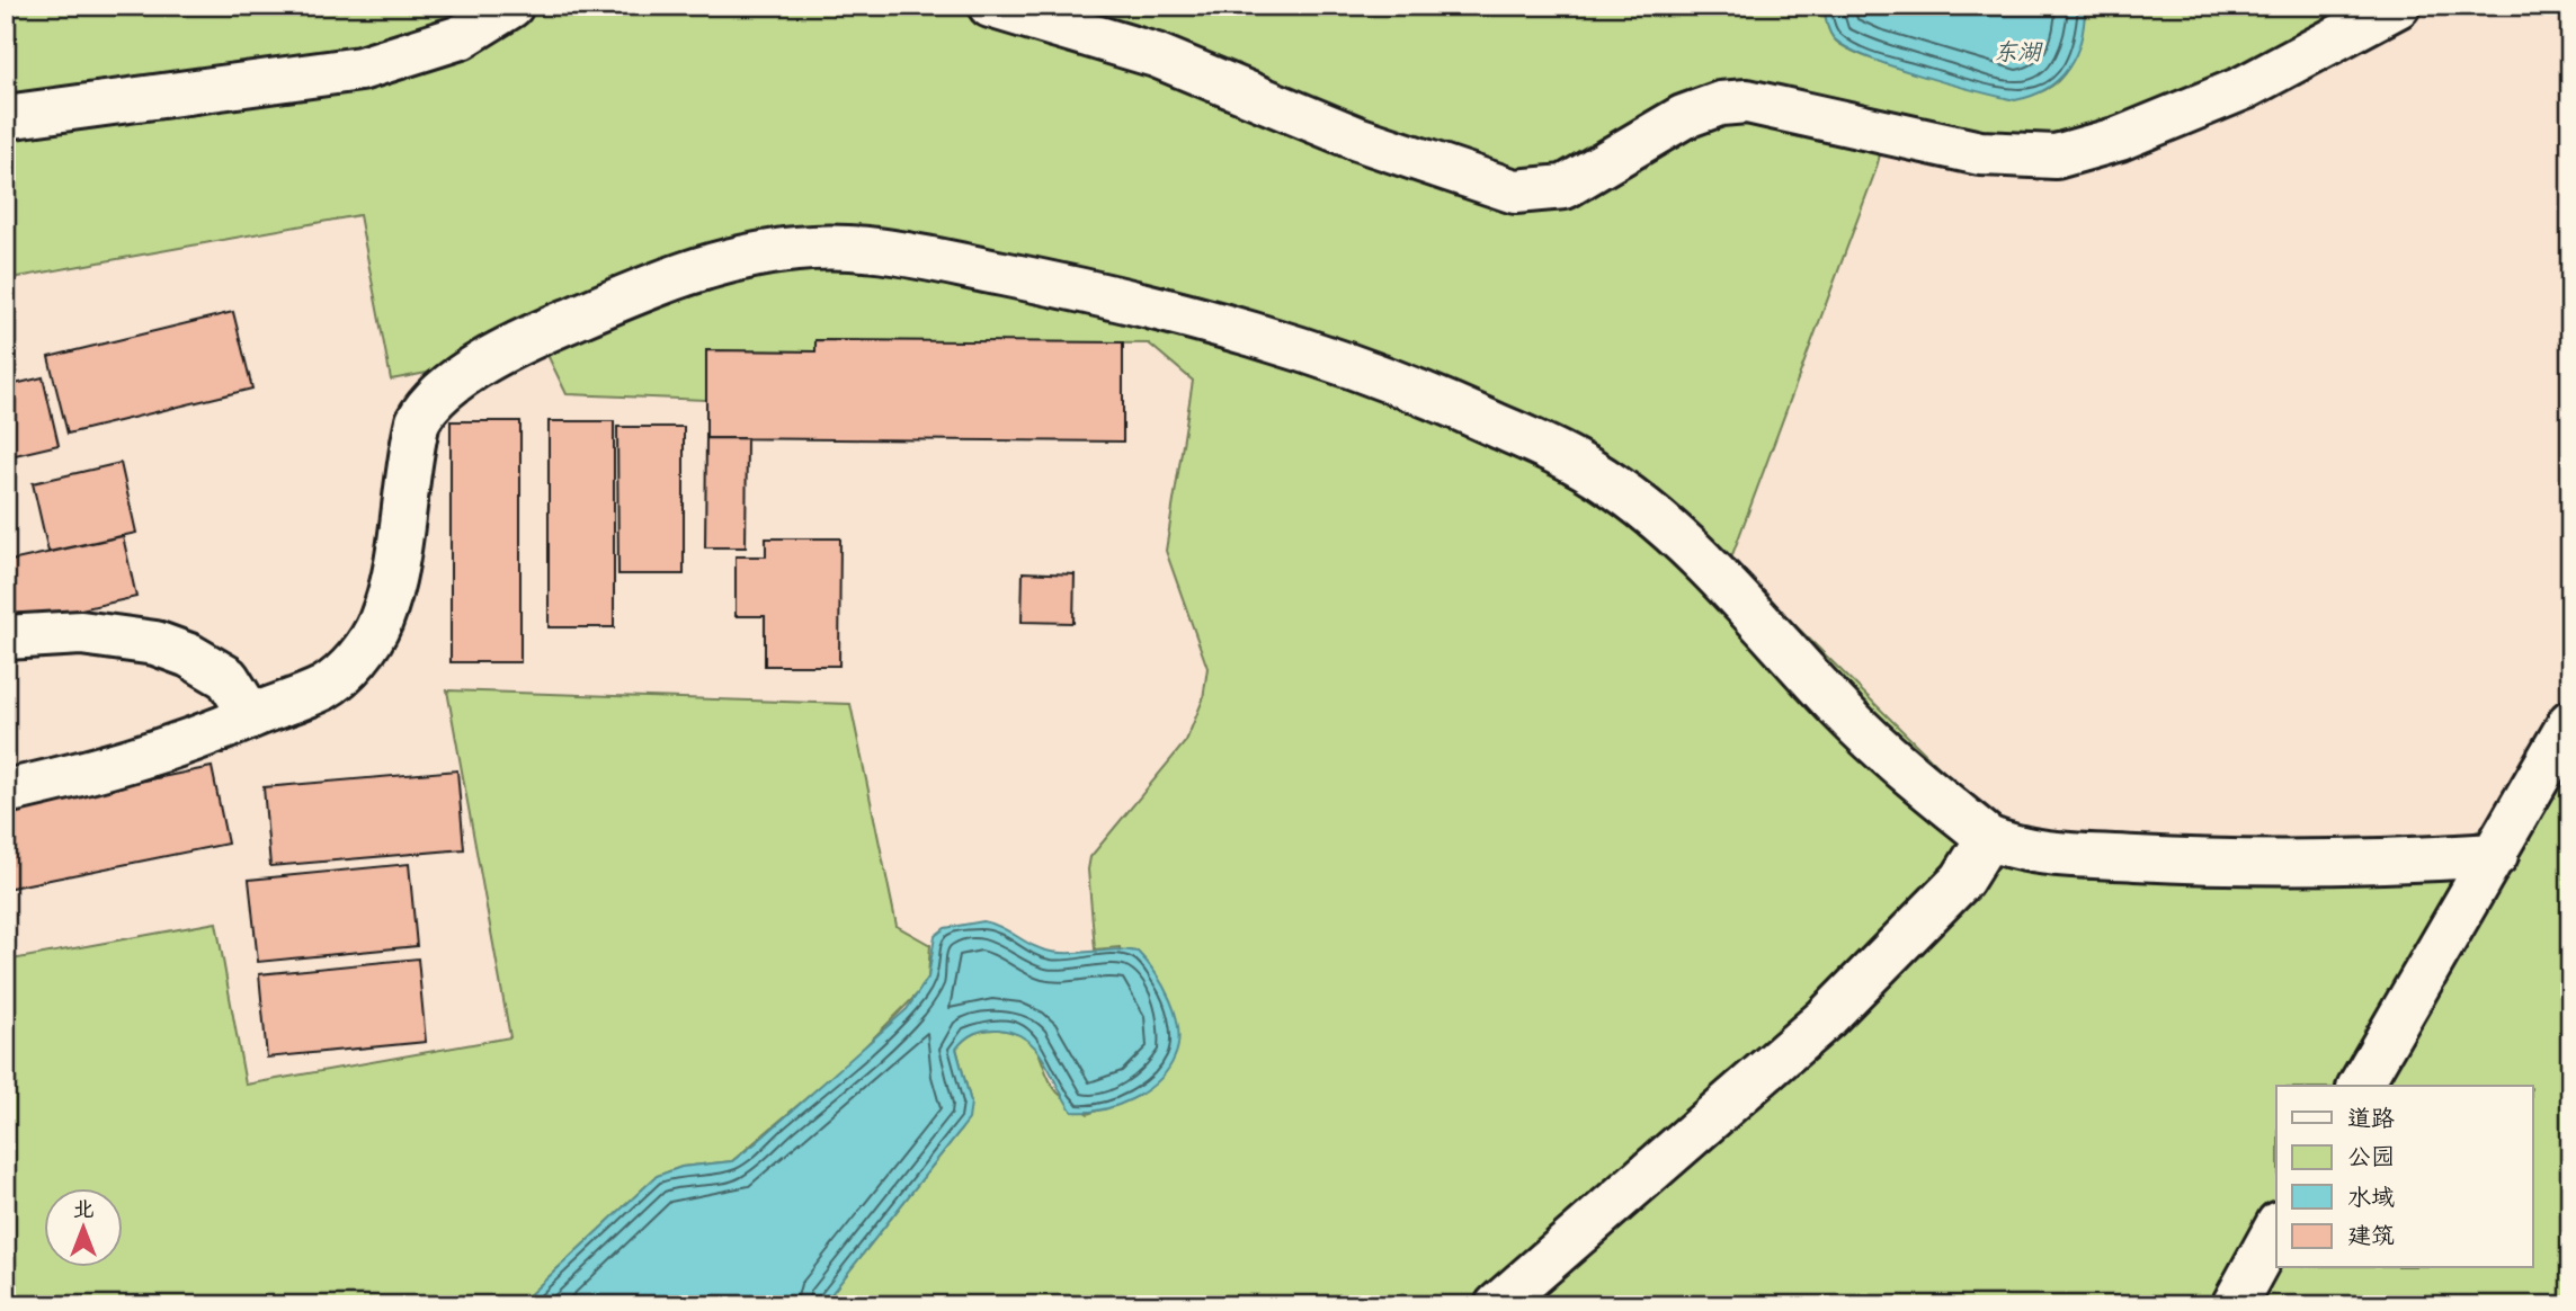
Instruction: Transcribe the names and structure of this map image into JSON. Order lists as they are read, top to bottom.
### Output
{
  "water": ["东湖"],
  "legend": [
    "道路",
    "公园",
    "水域",
    "建筑"
  ],
  "north": "top"
}
